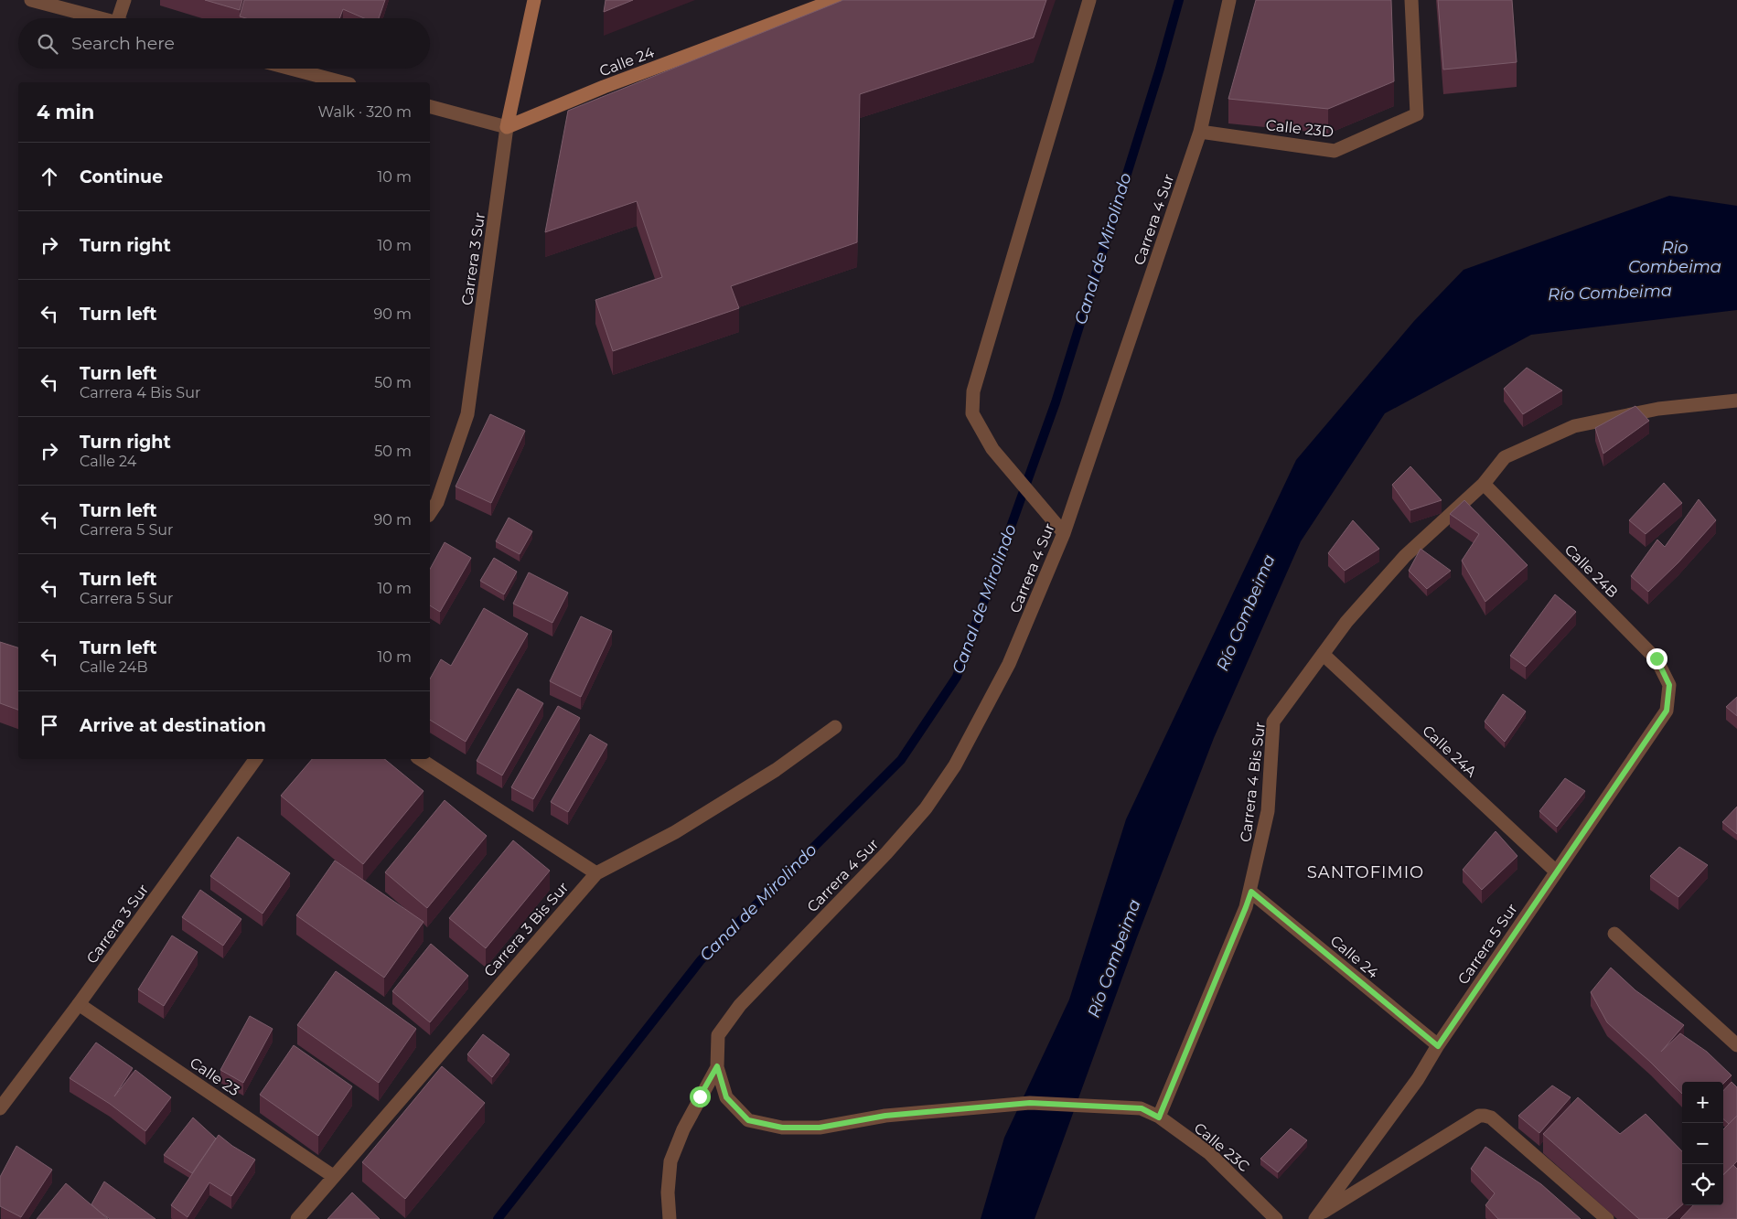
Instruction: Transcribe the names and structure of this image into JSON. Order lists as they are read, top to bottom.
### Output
{
  "streets": {
    "main road": ["Calle 24", "Carrera 3 Sur"],
    "street": [
      "Calle 23D",
      "Carrera 4 Sur",
      "Calle 24B",
      "Calle 24A",
      "Carrera 4 Bis Sur",
      "Carrera 3 Bis Sur",
      "Carrera 5 Sur",
      "Calle 23",
      "Calle 23C"
    ]
  },
  "crossings": [
    ["Calle 24", "Carrera 3 Sur"],
    ["Calle 24", "Carrera 4 Bis Sur"],
    ["Calle 24", "Carrera 5 Sur"],
    ["Calle 23D", "Carrera 4 Sur"],
    ["Carrera 4 Sur", "Calle 23C"],
    ["Carrera 3 Sur", "Calle 23"],
    ["Calle 24B", "Carrera 4 Bis Sur"],
    ["Calle 24B", "Carrera 5 Sur"],
    ["Calle 24A", "Carrera 4 Bis Sur"],
    ["Calle 24A", "Carrera 5 Sur"],
    ["Carrera 4 Bis Sur", "Calle 23C"],
    ["Carrera 3 Bis Sur", "Calle 23"]
  ],
  "districts": ["SANTOFIMIO"],
  "water": ["Rio Combeima", "Canal de Mirolindo", "Río Combeima"],
  "page": {
    "search": "Search here",
    "heading": ["4 min", "Walk · 320 m"],
    "list": [
      ["Continue", "10 m"],
      ["Turn right", "10 m"],
      ["Turn left", "90 m"],
      ["Turn left", "Carrera 4 Bis Sur", "50 m"],
      ["Turn right", "Calle 24", "50 m"],
      ["Turn left", "Carrera 5 Sur", "90 m"],
      ["Turn left", "Carrera 5 Sur", "10 m"],
      ["Turn left", "Calle 24B", "10 m"],
      "Arrive at destination"
    ],
    "map_buttons": ["+", "−"]
  }
}
